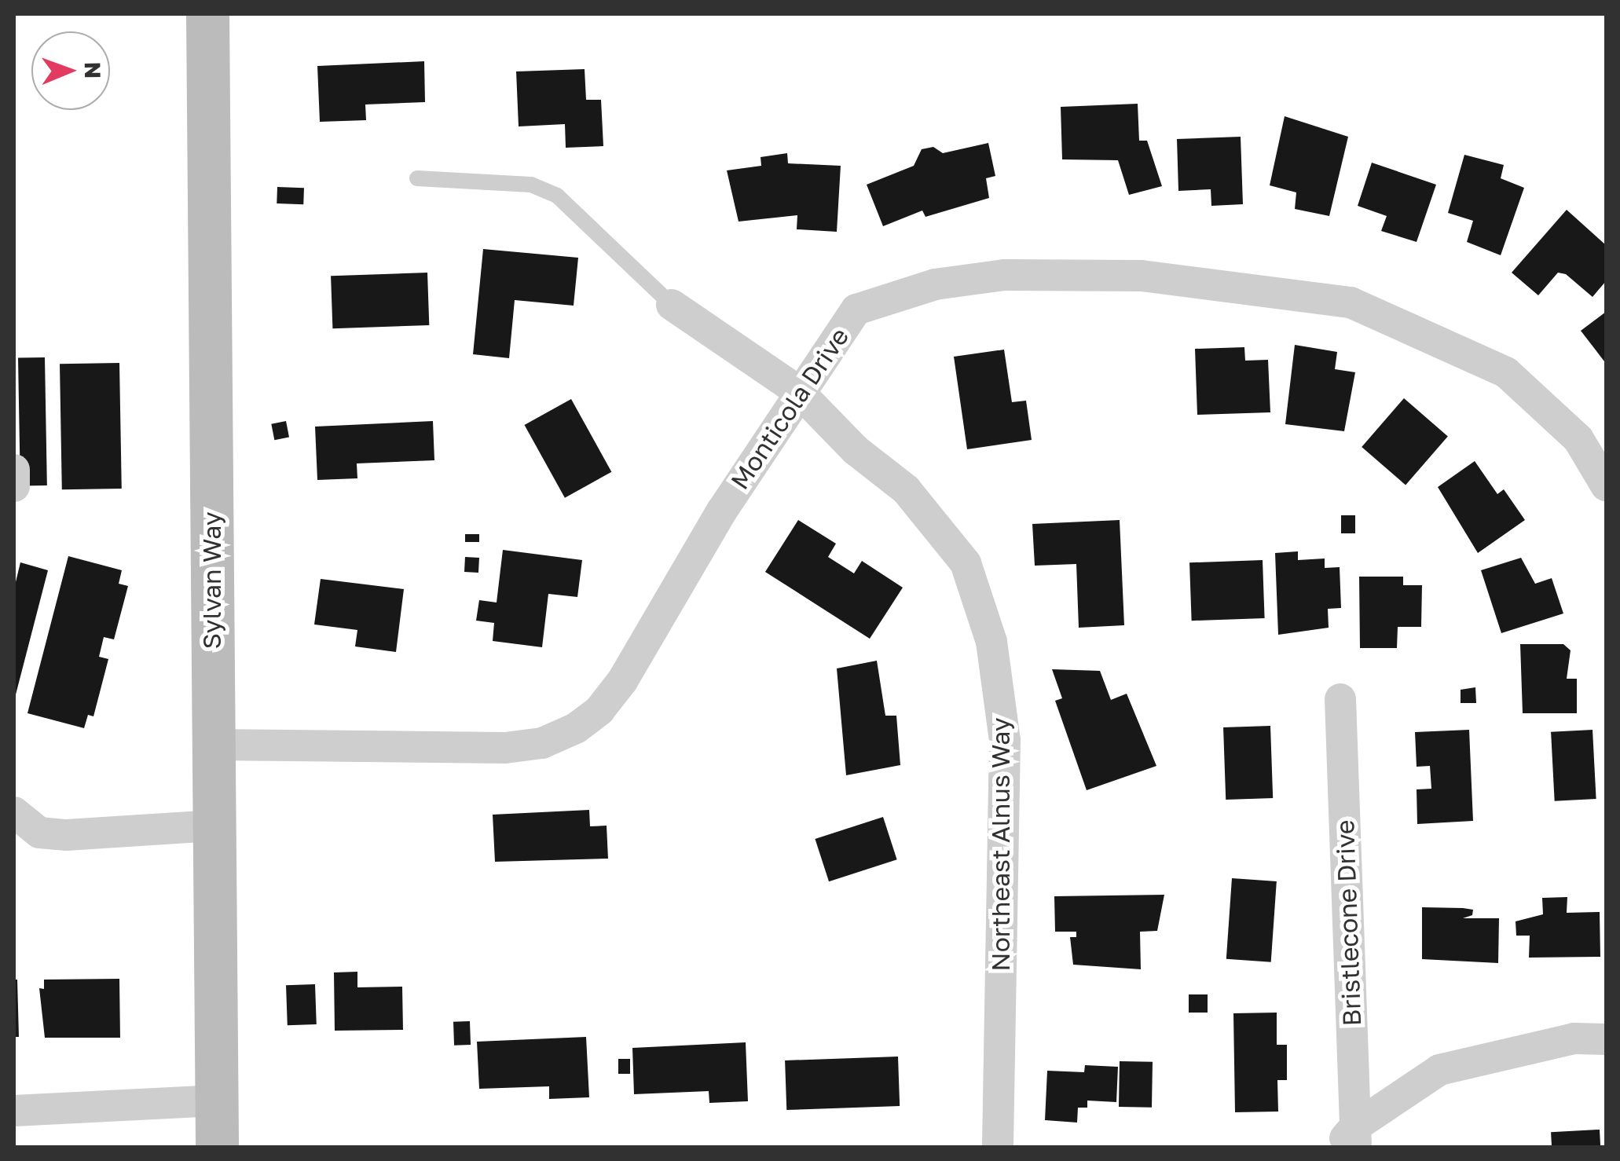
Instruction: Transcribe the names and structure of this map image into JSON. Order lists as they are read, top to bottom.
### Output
{
  "streets": {
    "main road": ["Sylvan Way"],
    "street": ["Monticola Drive", "Northeast Alnus Way", "Bristlecone Drive"]
  },
  "crossings": [
    ["Monticola Drive", "Sylvan Way"],
    ["Monticola Drive", "Northeast Alnus Way"]
  ],
  "north": "right"
}
